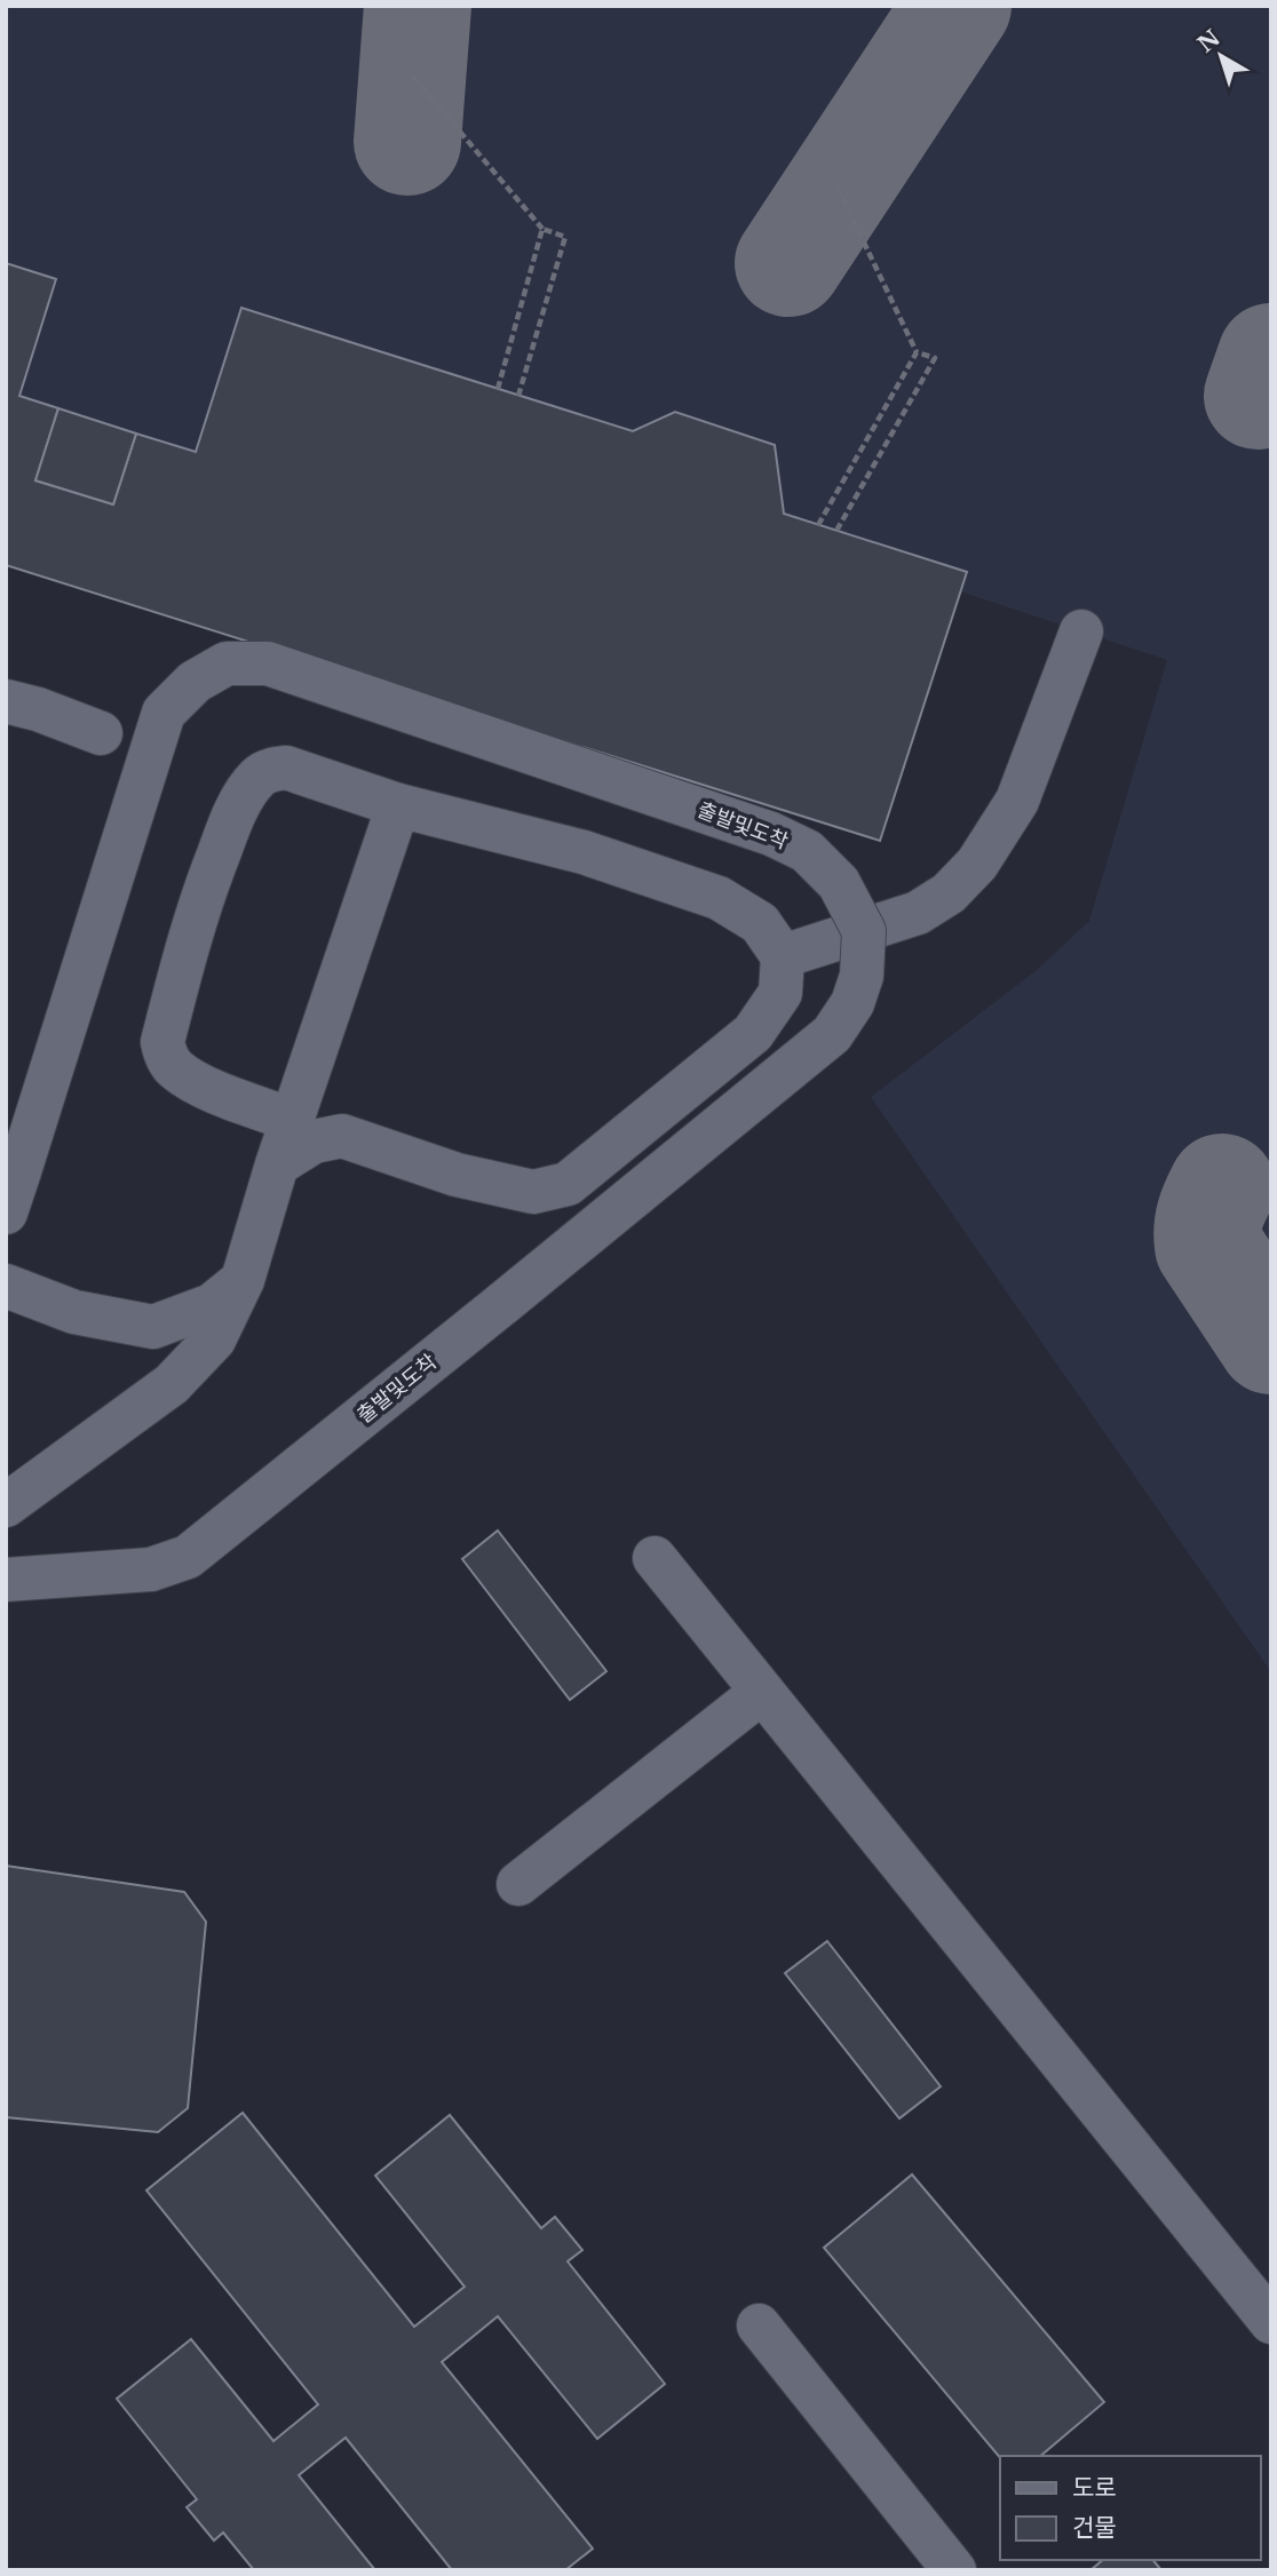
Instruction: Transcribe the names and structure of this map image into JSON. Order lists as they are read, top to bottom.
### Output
{
  "streets": {
    "street": ["출발및도착"]
  },
  "legend": ["도로", "건물"],
  "north": "top left"
}
